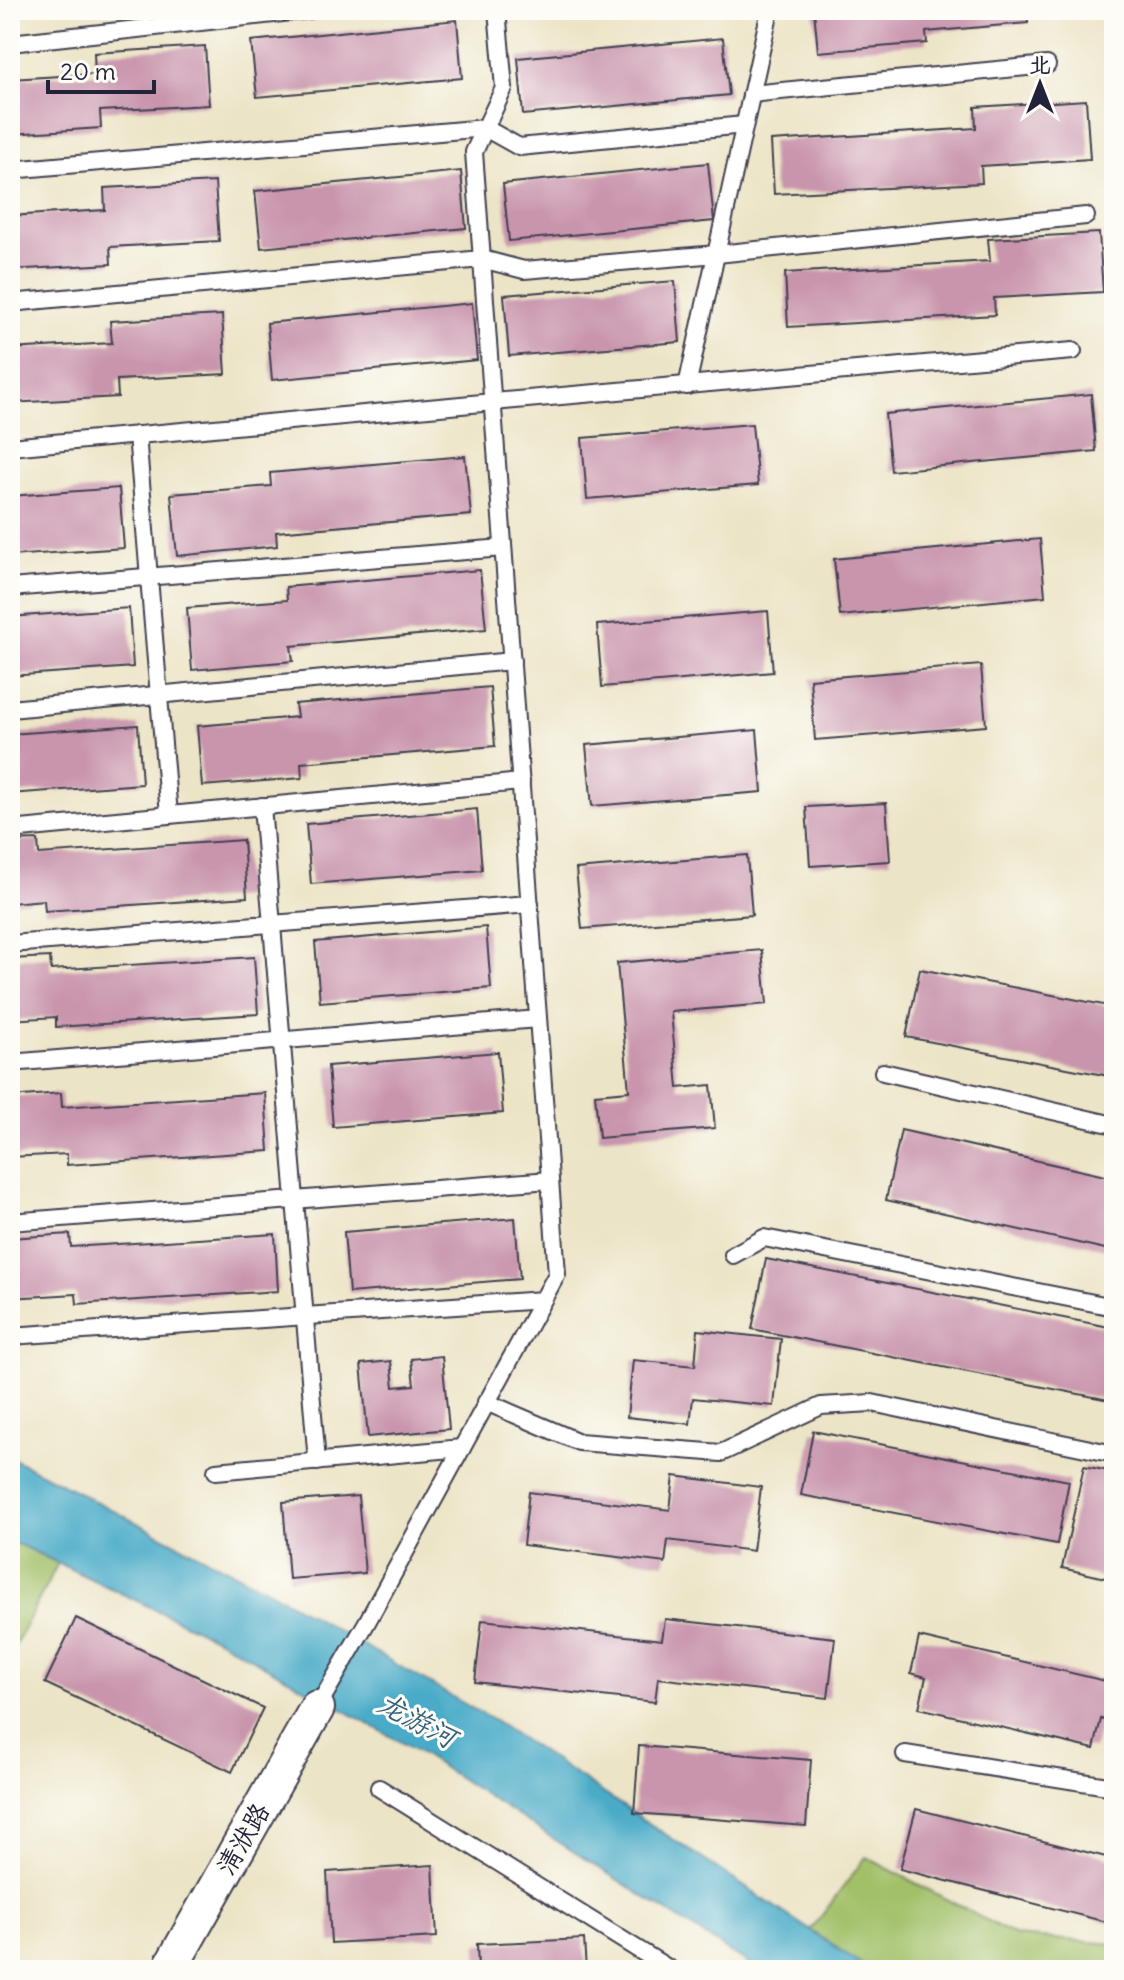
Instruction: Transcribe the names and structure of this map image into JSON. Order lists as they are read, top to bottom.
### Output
{
  "streets": {
    "street": ["清洑路"]
  },
  "water": ["龙游河"],
  "scale_bar": "20 m",
  "north": "top"
}
